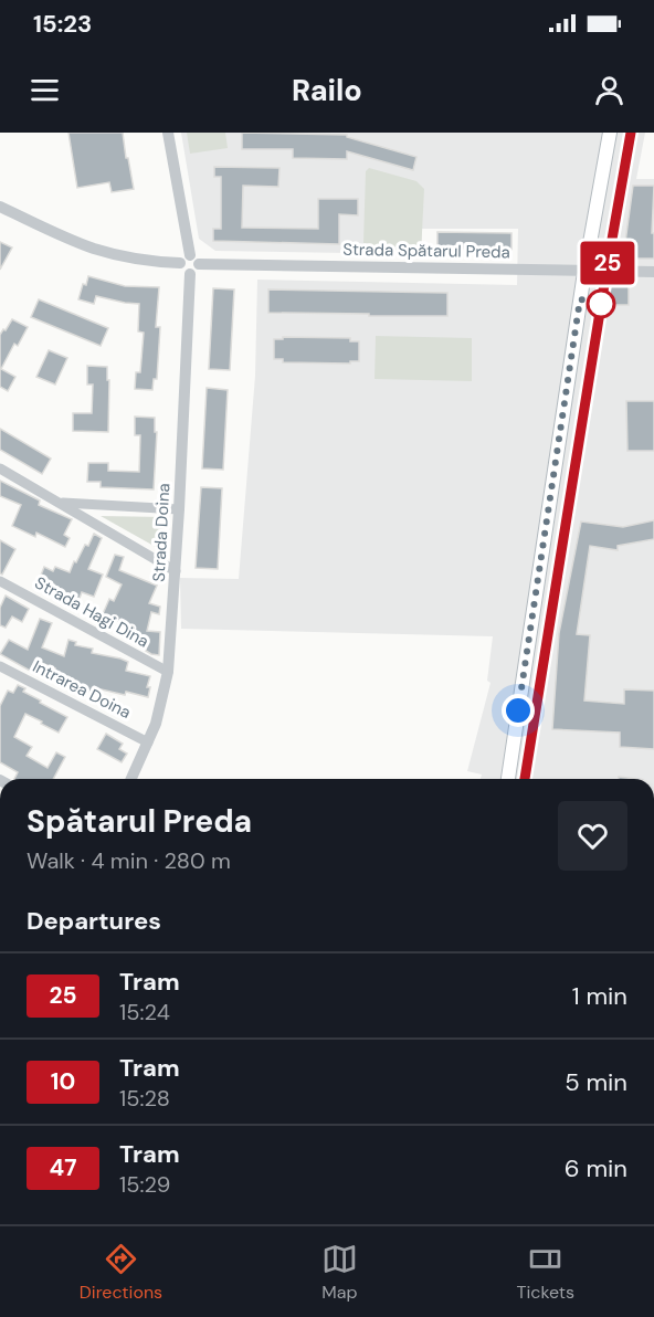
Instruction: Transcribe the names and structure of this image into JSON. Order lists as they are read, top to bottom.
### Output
{
  "streets": {
    "street": [
      "Strada Spătarul Preda",
      "Strada Doina",
      "Strada Hagi Dina",
      "Intrarea Doina"
    ]
  },
  "crossings": [
    ["Strada Spătarul Preda", "Strada Doina"],
    ["Strada Doina", "Strada Hagi Dina"],
    ["Strada Doina", "Intrarea Doina"]
  ],
  "lines": ["tram line 25"],
  "page": {
    "status": "15:23",
    "header": "Railo",
    "on_map": "25",
    "heading": [
      ["Spătarul Preda", "Walk · 4 min · 280 m"],
      "Departures"
    ],
    "list": [
      {
        "mark": "25",
        "name": "Tram",
        "note": "15:24",
        "value": "1 min"
      },
      {
        "mark": "10",
        "name": "Tram",
        "note": "15:28",
        "value": "5 min"
      },
      {
        "mark": "47",
        "name": "Tram",
        "note": "15:29",
        "value": "6 min"
      }
    ],
    "tabs": ["Directions", "Map", "Tickets"]
  }
}
